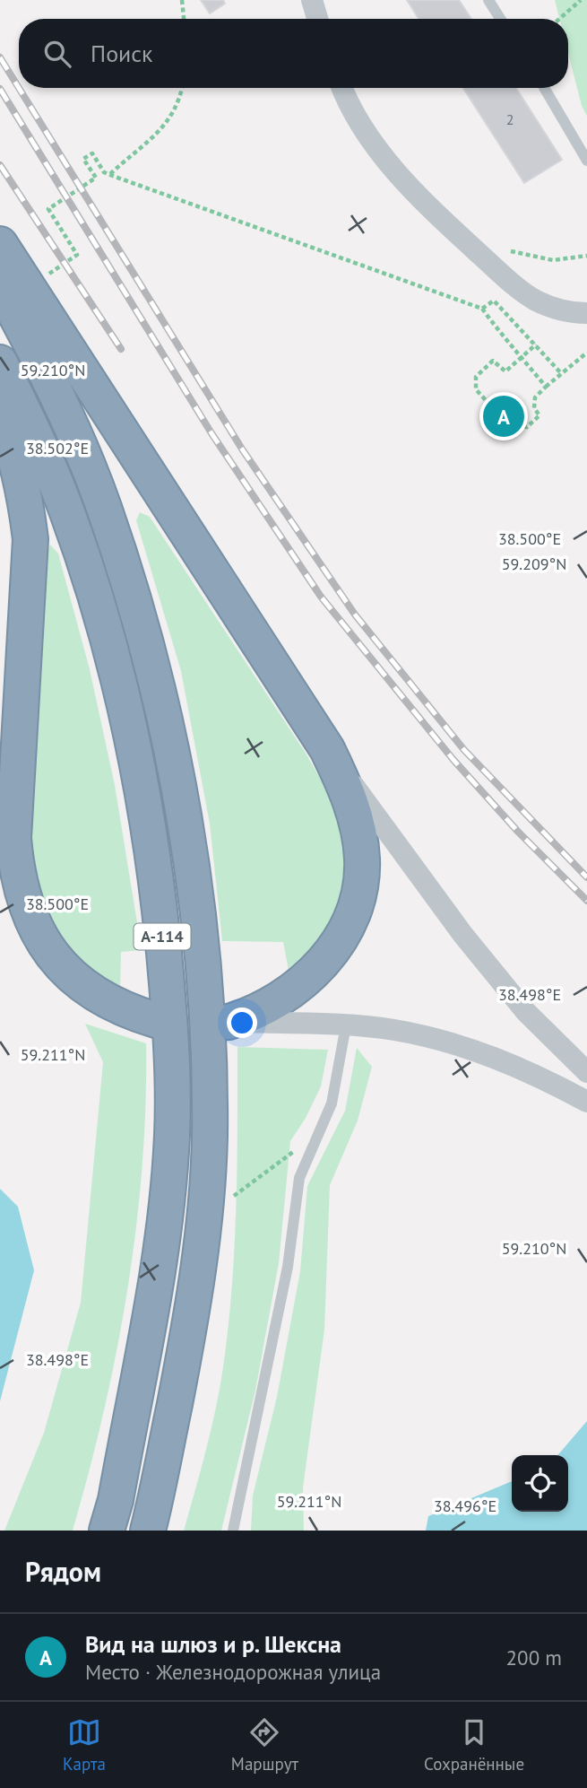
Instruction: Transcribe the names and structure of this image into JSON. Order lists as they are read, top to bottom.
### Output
{
  "streets": {
    "highway": ["А-114"]
  },
  "house_numbers": ["2"],
  "page": {
    "search": "Поиск",
    "pins": "A",
    "heading": "Рядом",
    "list": [
      {
        "mark": "A",
        "name": "Вид на шлюз и р. Шексна",
        "note": "Место · Железнодорожная улица",
        "value": "200 m"
      }
    ],
    "nav": ["Карта", "Маршрут", "Сохранённые"]
  },
  "coordinates": [
    "59.210°N",
    "38.502°E",
    "38.500°E",
    "59.209°N",
    "38.498°E",
    "59.211°N",
    "38.496°E"
  ]
}
